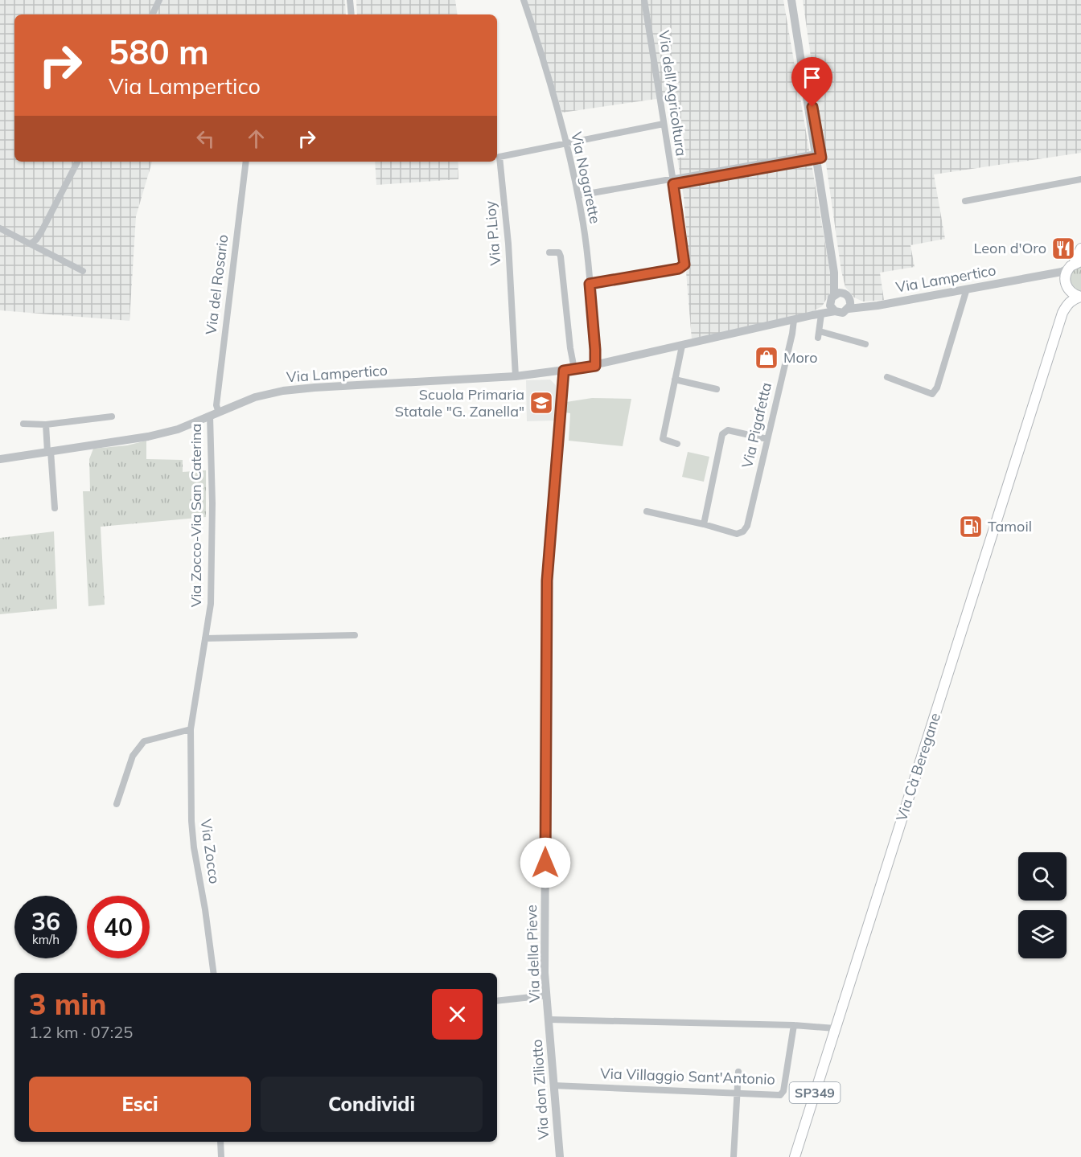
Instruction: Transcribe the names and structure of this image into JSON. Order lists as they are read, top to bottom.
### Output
{
  "streets": {
    "main road": ["Via Cà Beregane", "SP349"],
    "street": [
      "Via dell'Agricoltura",
      "Via Nogarette",
      "Via P.Lioy",
      "Via Lampertico",
      "Via del Rosario",
      "Via Pigafetta",
      "Via Zocco-Via San Caterina",
      "Via Zocco",
      "Via della Pieve",
      "Via Villaggio Sant'Antonio",
      "Via don Ziliotto"
    ]
  },
  "crossings": [
    ["Via dell'Agricoltura", "Via Nogarette"],
    ["Via Nogarette", "Via P.Lioy"],
    ["Via Nogarette", "Via Lampertico"],
    ["Via P.Lioy", "Via Lampertico"],
    ["Via Lampertico", "Via del Rosario"],
    ["Via Lampertico", "Via Pigafetta"],
    ["Via Lampertico", "Via Zocco-Via San Caterina"],
    ["Via Lampertico", "Via Cà Beregane"],
    ["Via Lampertico", "Via della Pieve"],
    ["Via Zocco-Via San Caterina", "Via Zocco"],
    ["Via Cà Beregane", "Via della Pieve"],
    ["Via Cà Beregane", "SP349"],
    ["Via della Pieve", "Via Villaggio Sant'Antonio"],
    ["Via della Pieve", "Via don Ziliotto"],
    ["Via della Pieve", "SP349"],
    ["Via Villaggio Sant'Antonio", "Via don Ziliotto"]
  ],
  "places": {
    "restaurant": ["Leon d'Oro"],
    "shop": ["Moro"],
    "school or university": ["Scuola Primaria Statale \"G. Zanella\""],
    "fuel station": ["Tamoil"]
  },
  "page": {
    "turn": ["580 m", "Via Lampertico"],
    "speed": "36 km/h",
    "limit": "40",
    "heading": ["3 min", "1.2 km · 07:25"],
    "buttons": ["Esci", "Condividi"]
  }
}
